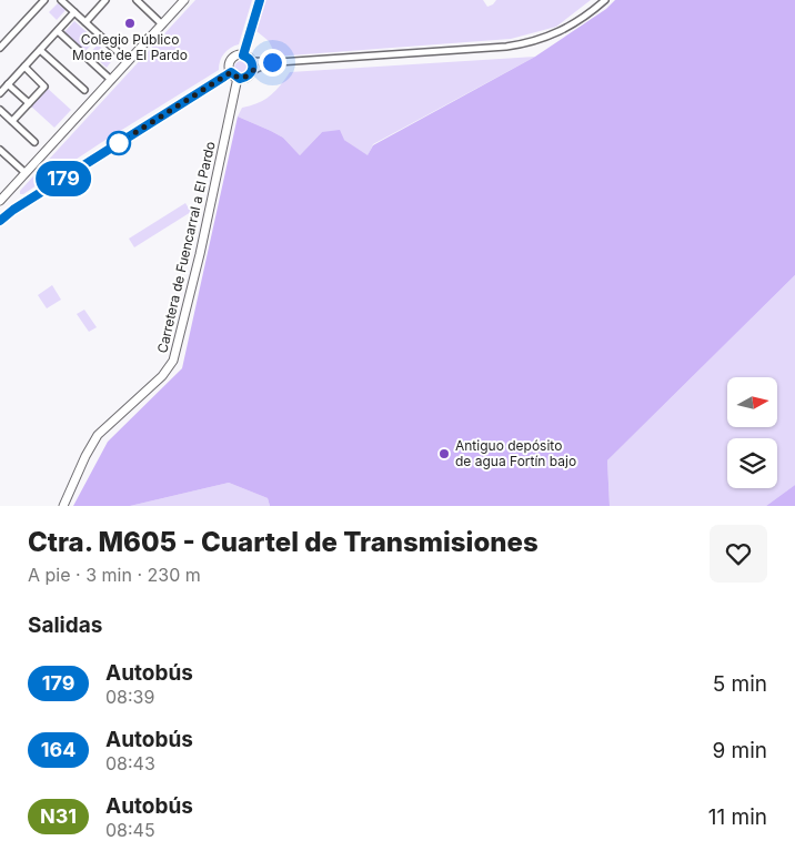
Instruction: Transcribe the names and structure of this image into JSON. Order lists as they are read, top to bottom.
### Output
{
  "streets": {
    "street": ["Carretera de Fuencarral a El Pardo"]
  },
  "places": ["Colegio Público Monte de El Pardo", "Antiguo depósito de agua Fortín bajo"],
  "lines": ["bus line 179"],
  "north": "right",
  "page": {
    "on_map": "179",
    "heading": [
      ["Ctra. M605 - Cuartel de Transmisiones", "A pie · 3 min · 230 m"],
      "Salidas"
    ],
    "list": [
      {
        "mark": "179",
        "name": "Autobús",
        "note": "08:39",
        "value": "5 min"
      },
      {
        "mark": "164",
        "name": "Autobús",
        "note": "08:43",
        "value": "9 min"
      },
      {
        "mark": "N31",
        "name": "Autobús",
        "note": "08:45",
        "value": "11 min"
      }
    ]
  }
}
